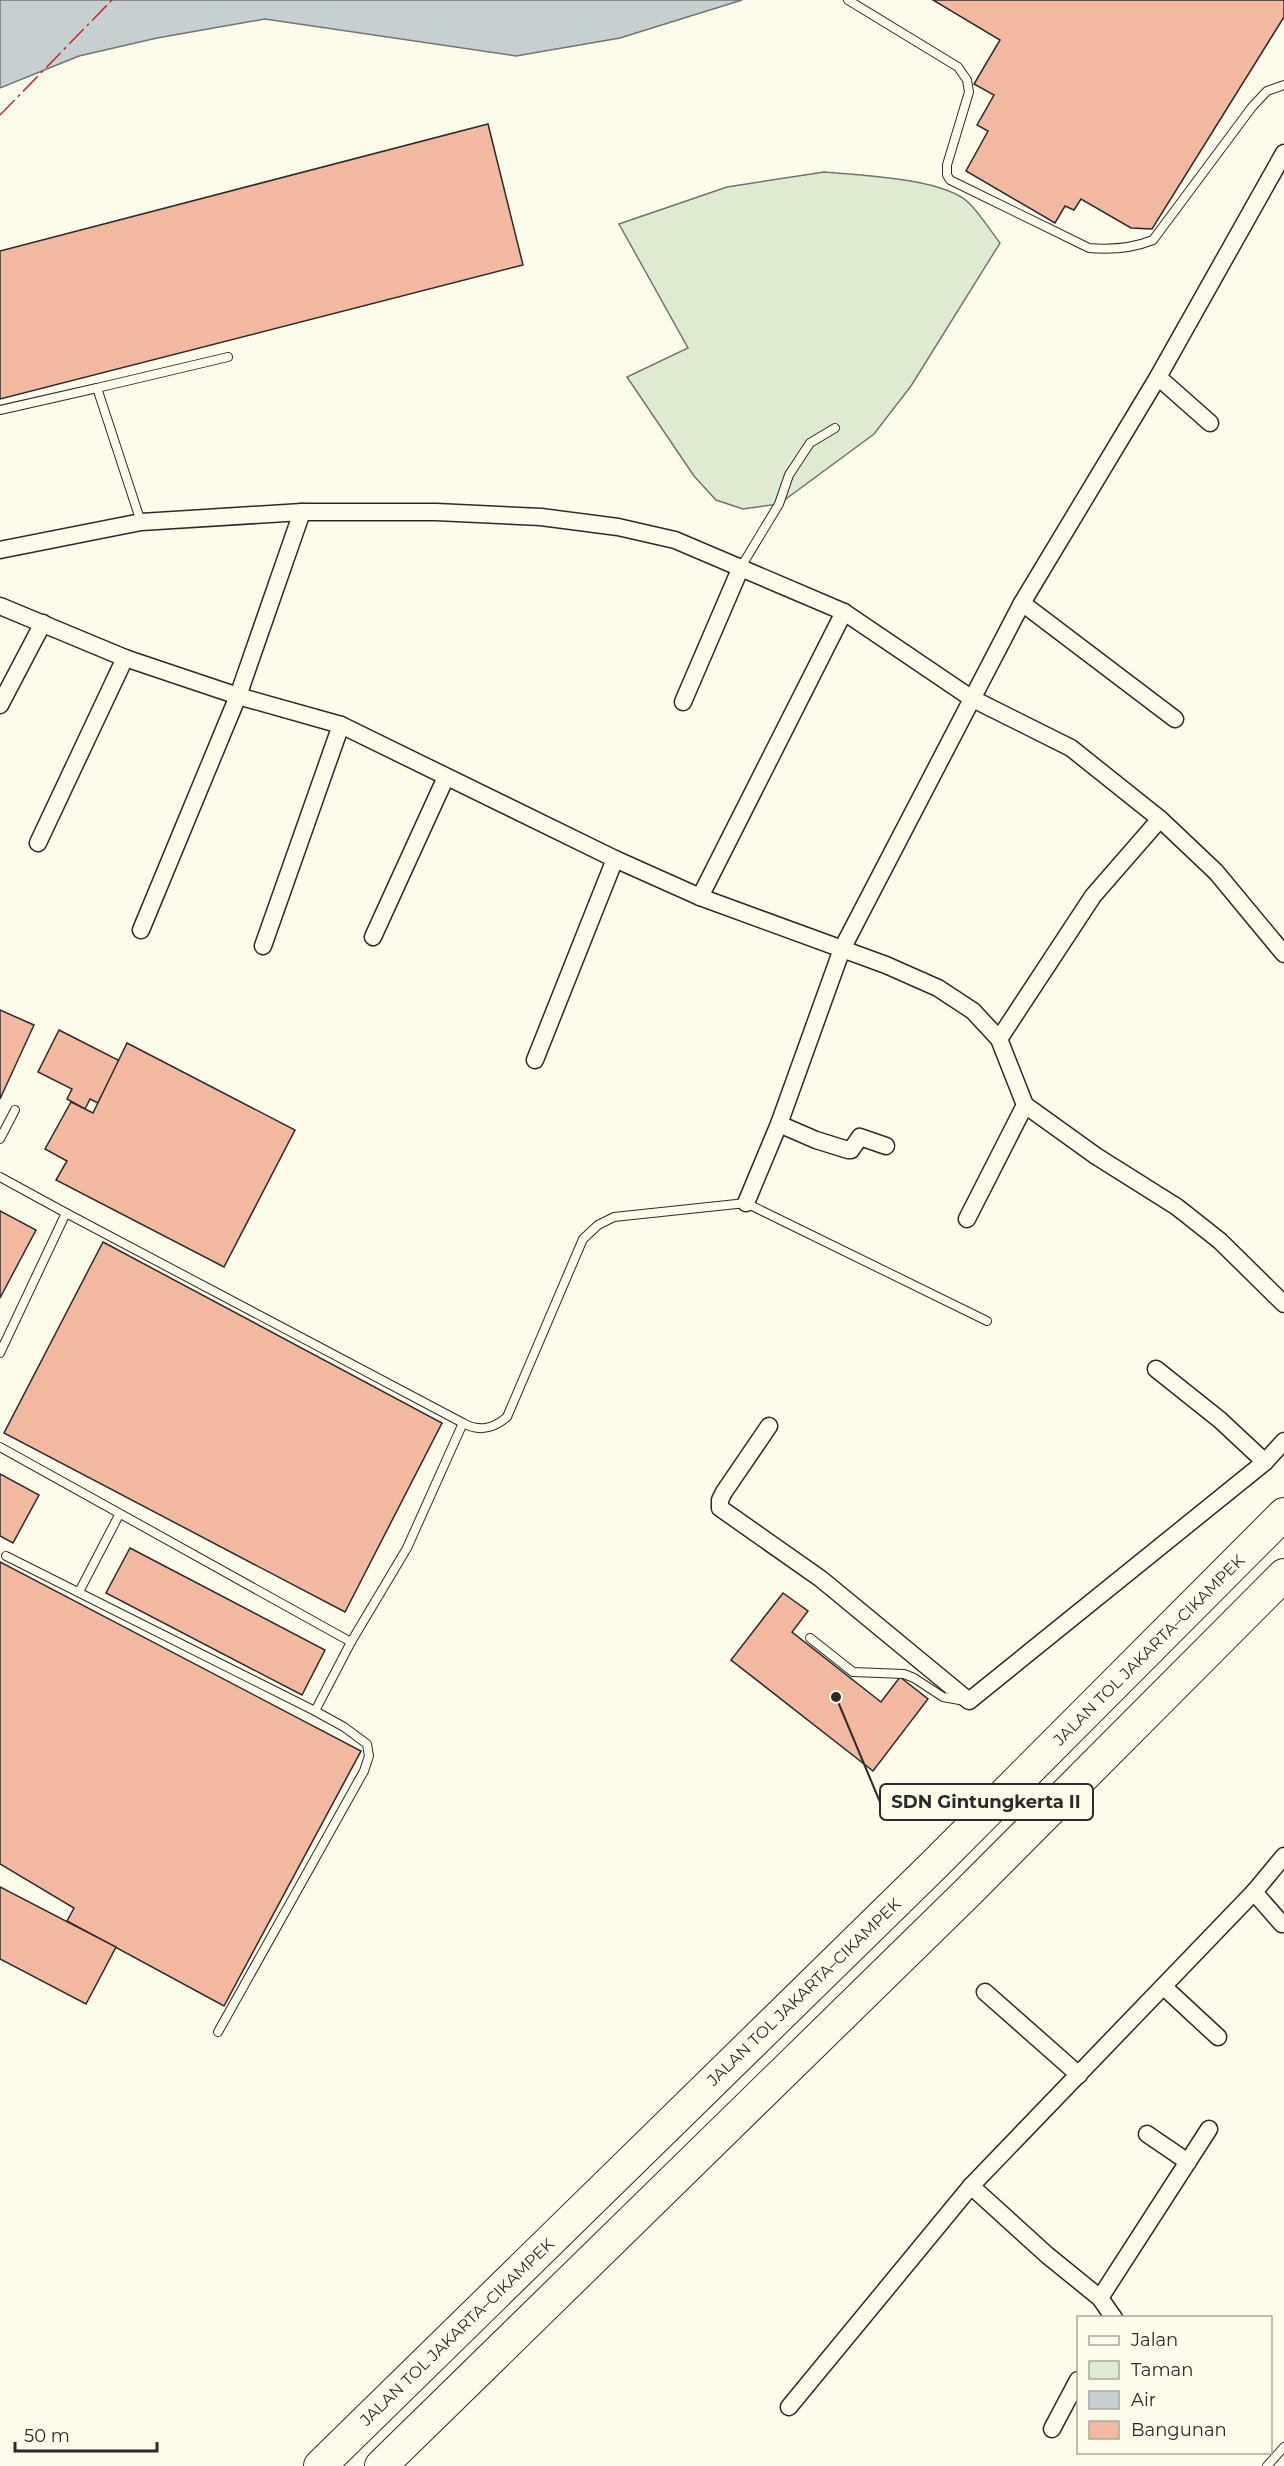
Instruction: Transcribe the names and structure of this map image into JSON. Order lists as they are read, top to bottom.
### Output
{
  "streets": {
    "highway": ["JALAN TOL JAKARTA–CIKAMPEK"]
  },
  "places": ["SDN Gintungkerta II"],
  "legend": [
    "Jalan",
    "Taman",
    "Air",
    "Bangunan"
  ],
  "scale_bar": "50 m"
}
